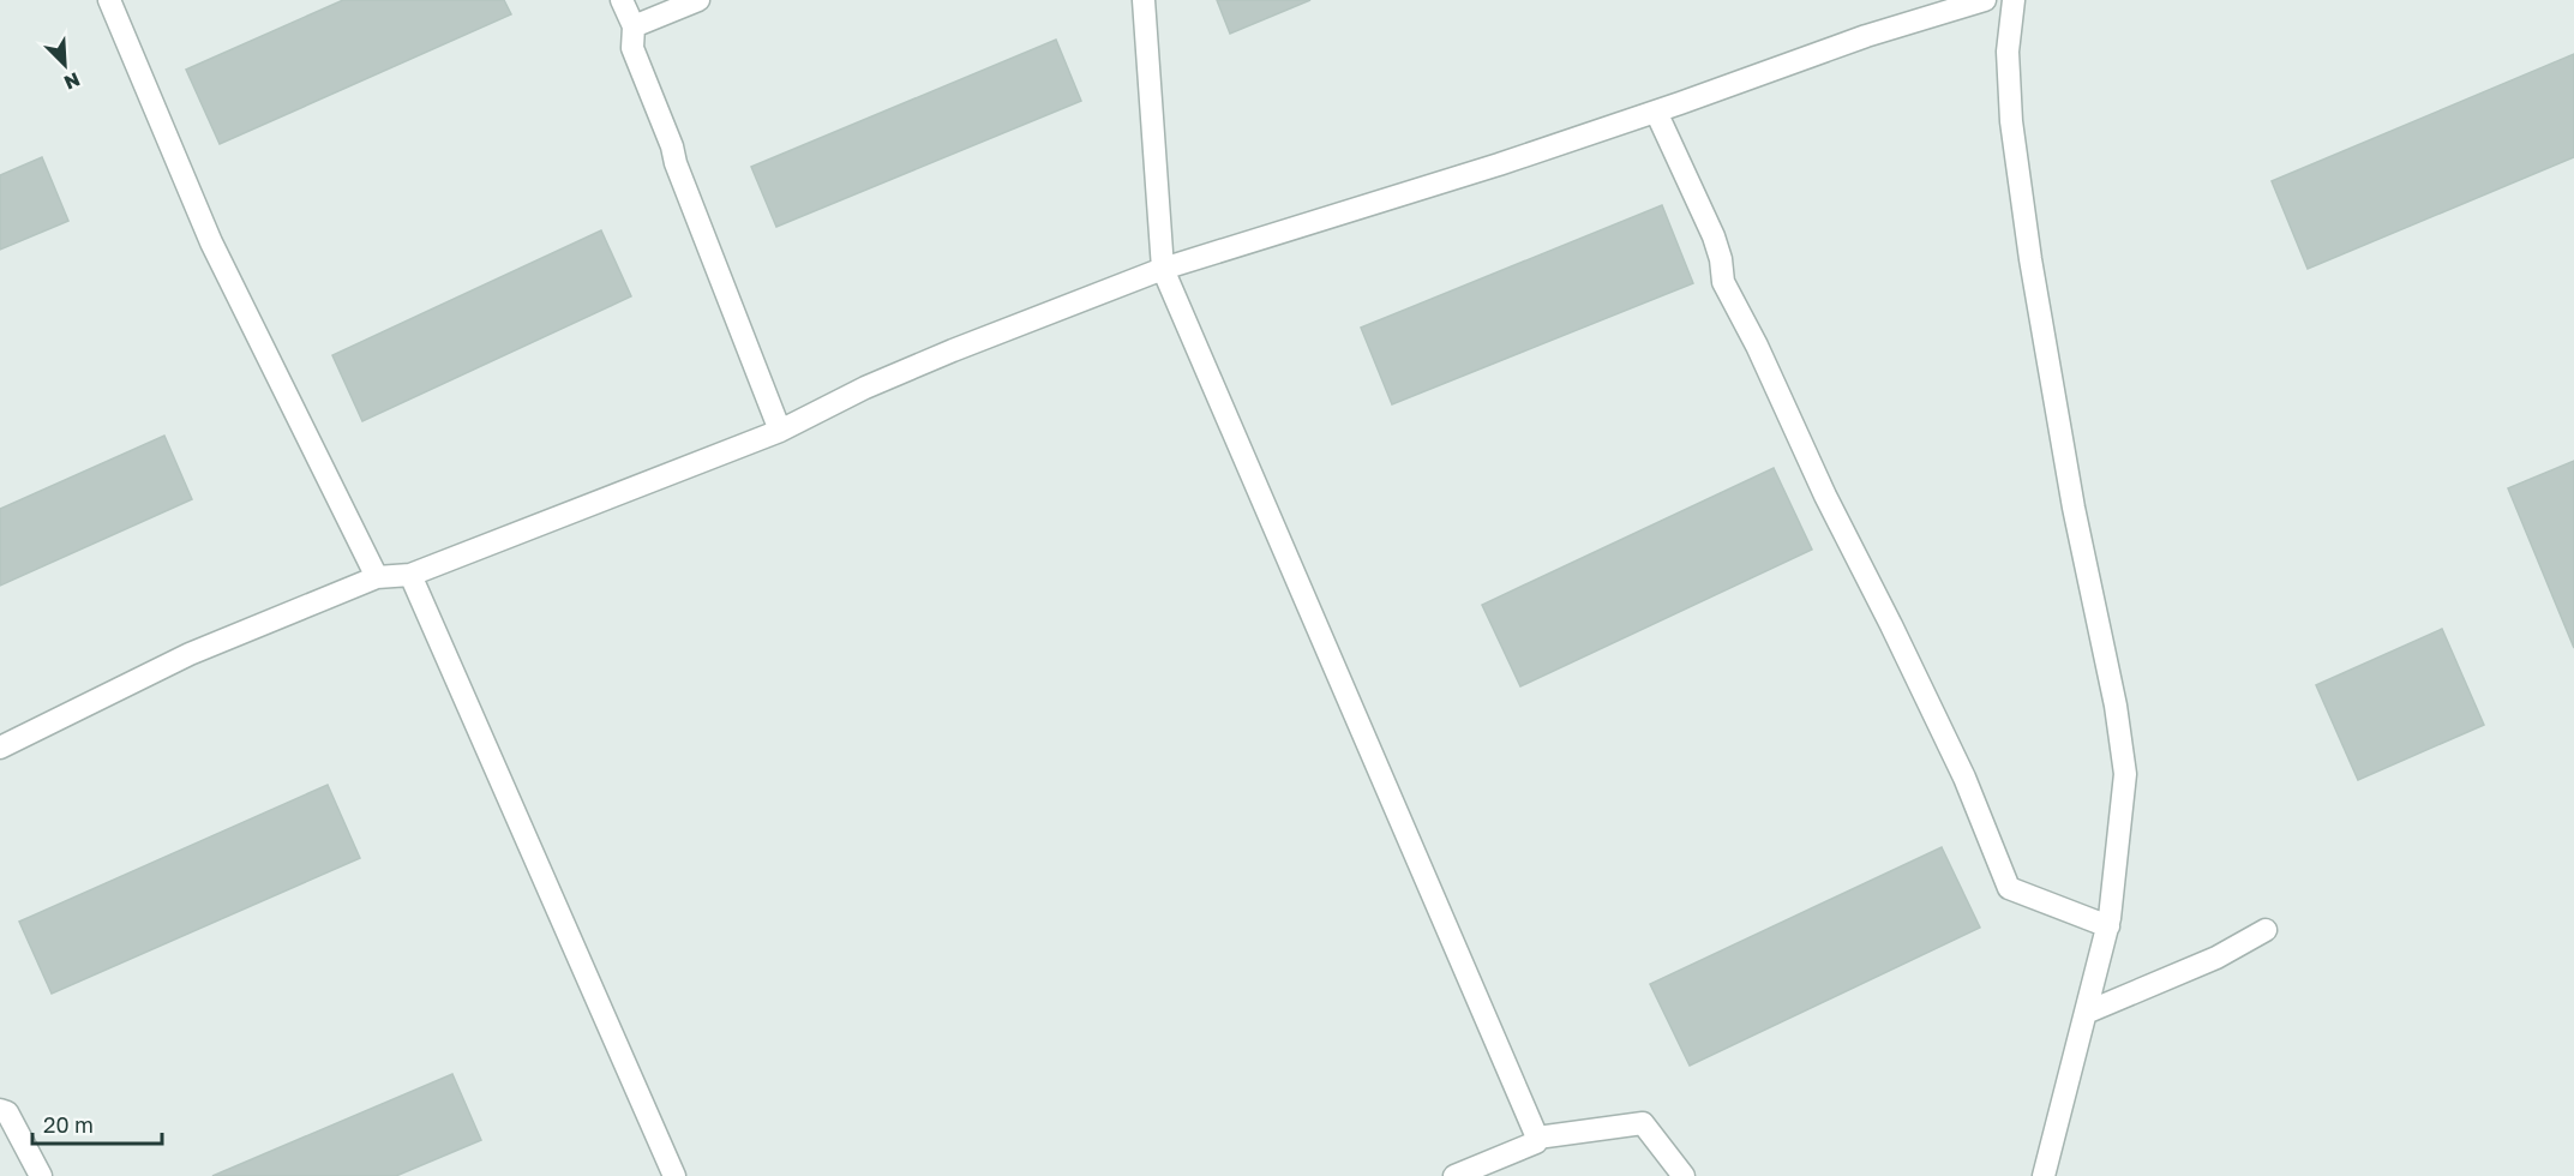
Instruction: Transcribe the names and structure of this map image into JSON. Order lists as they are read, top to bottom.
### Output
{
  "scale_bar": "20 m",
  "north": "bottom right"
}
